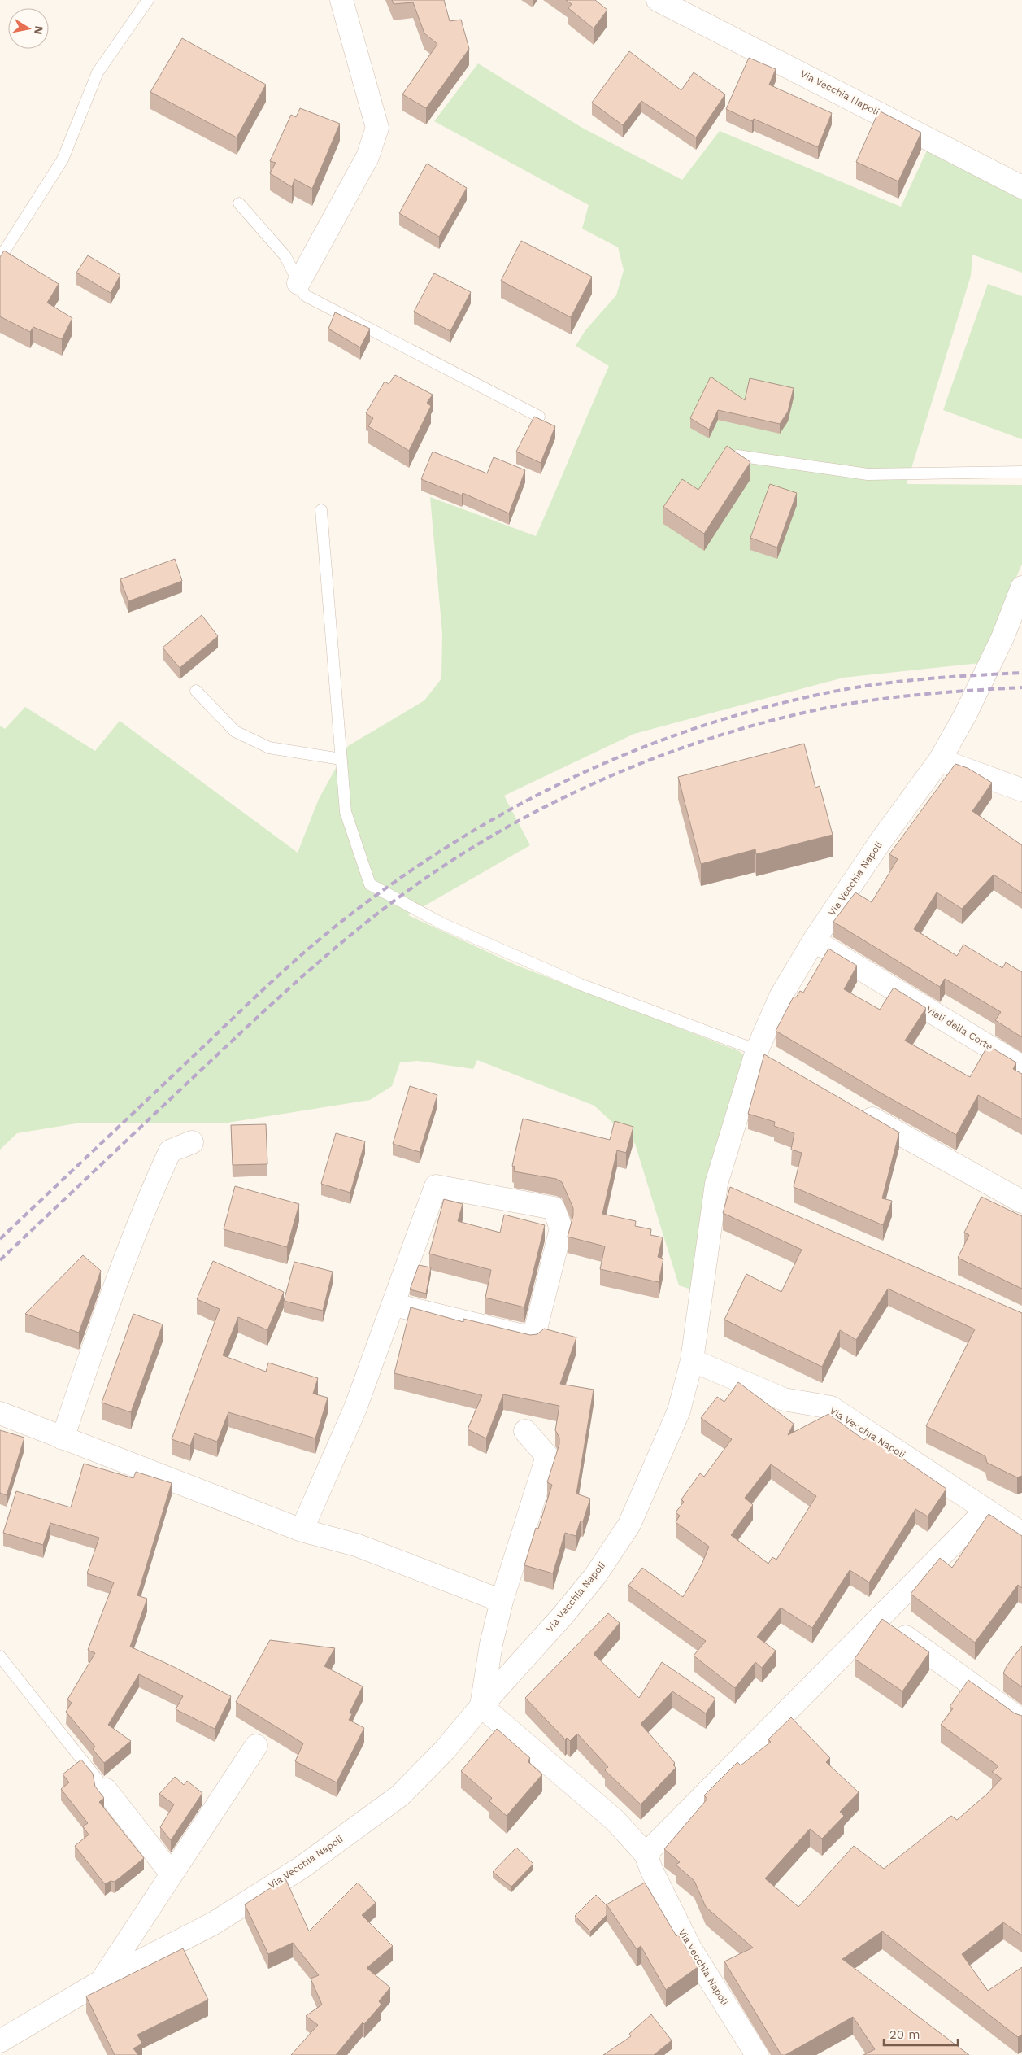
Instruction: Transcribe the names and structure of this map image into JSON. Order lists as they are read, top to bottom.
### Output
{
  "streets": {
    "street": ["Via Vecchia Napoli", "Viali della Corte"]
  },
  "crossings": [
    ["Via Vecchia Napoli", "Viali della Corte"]
  ],
  "scale_bar": "20 m",
  "north": "right"
}
